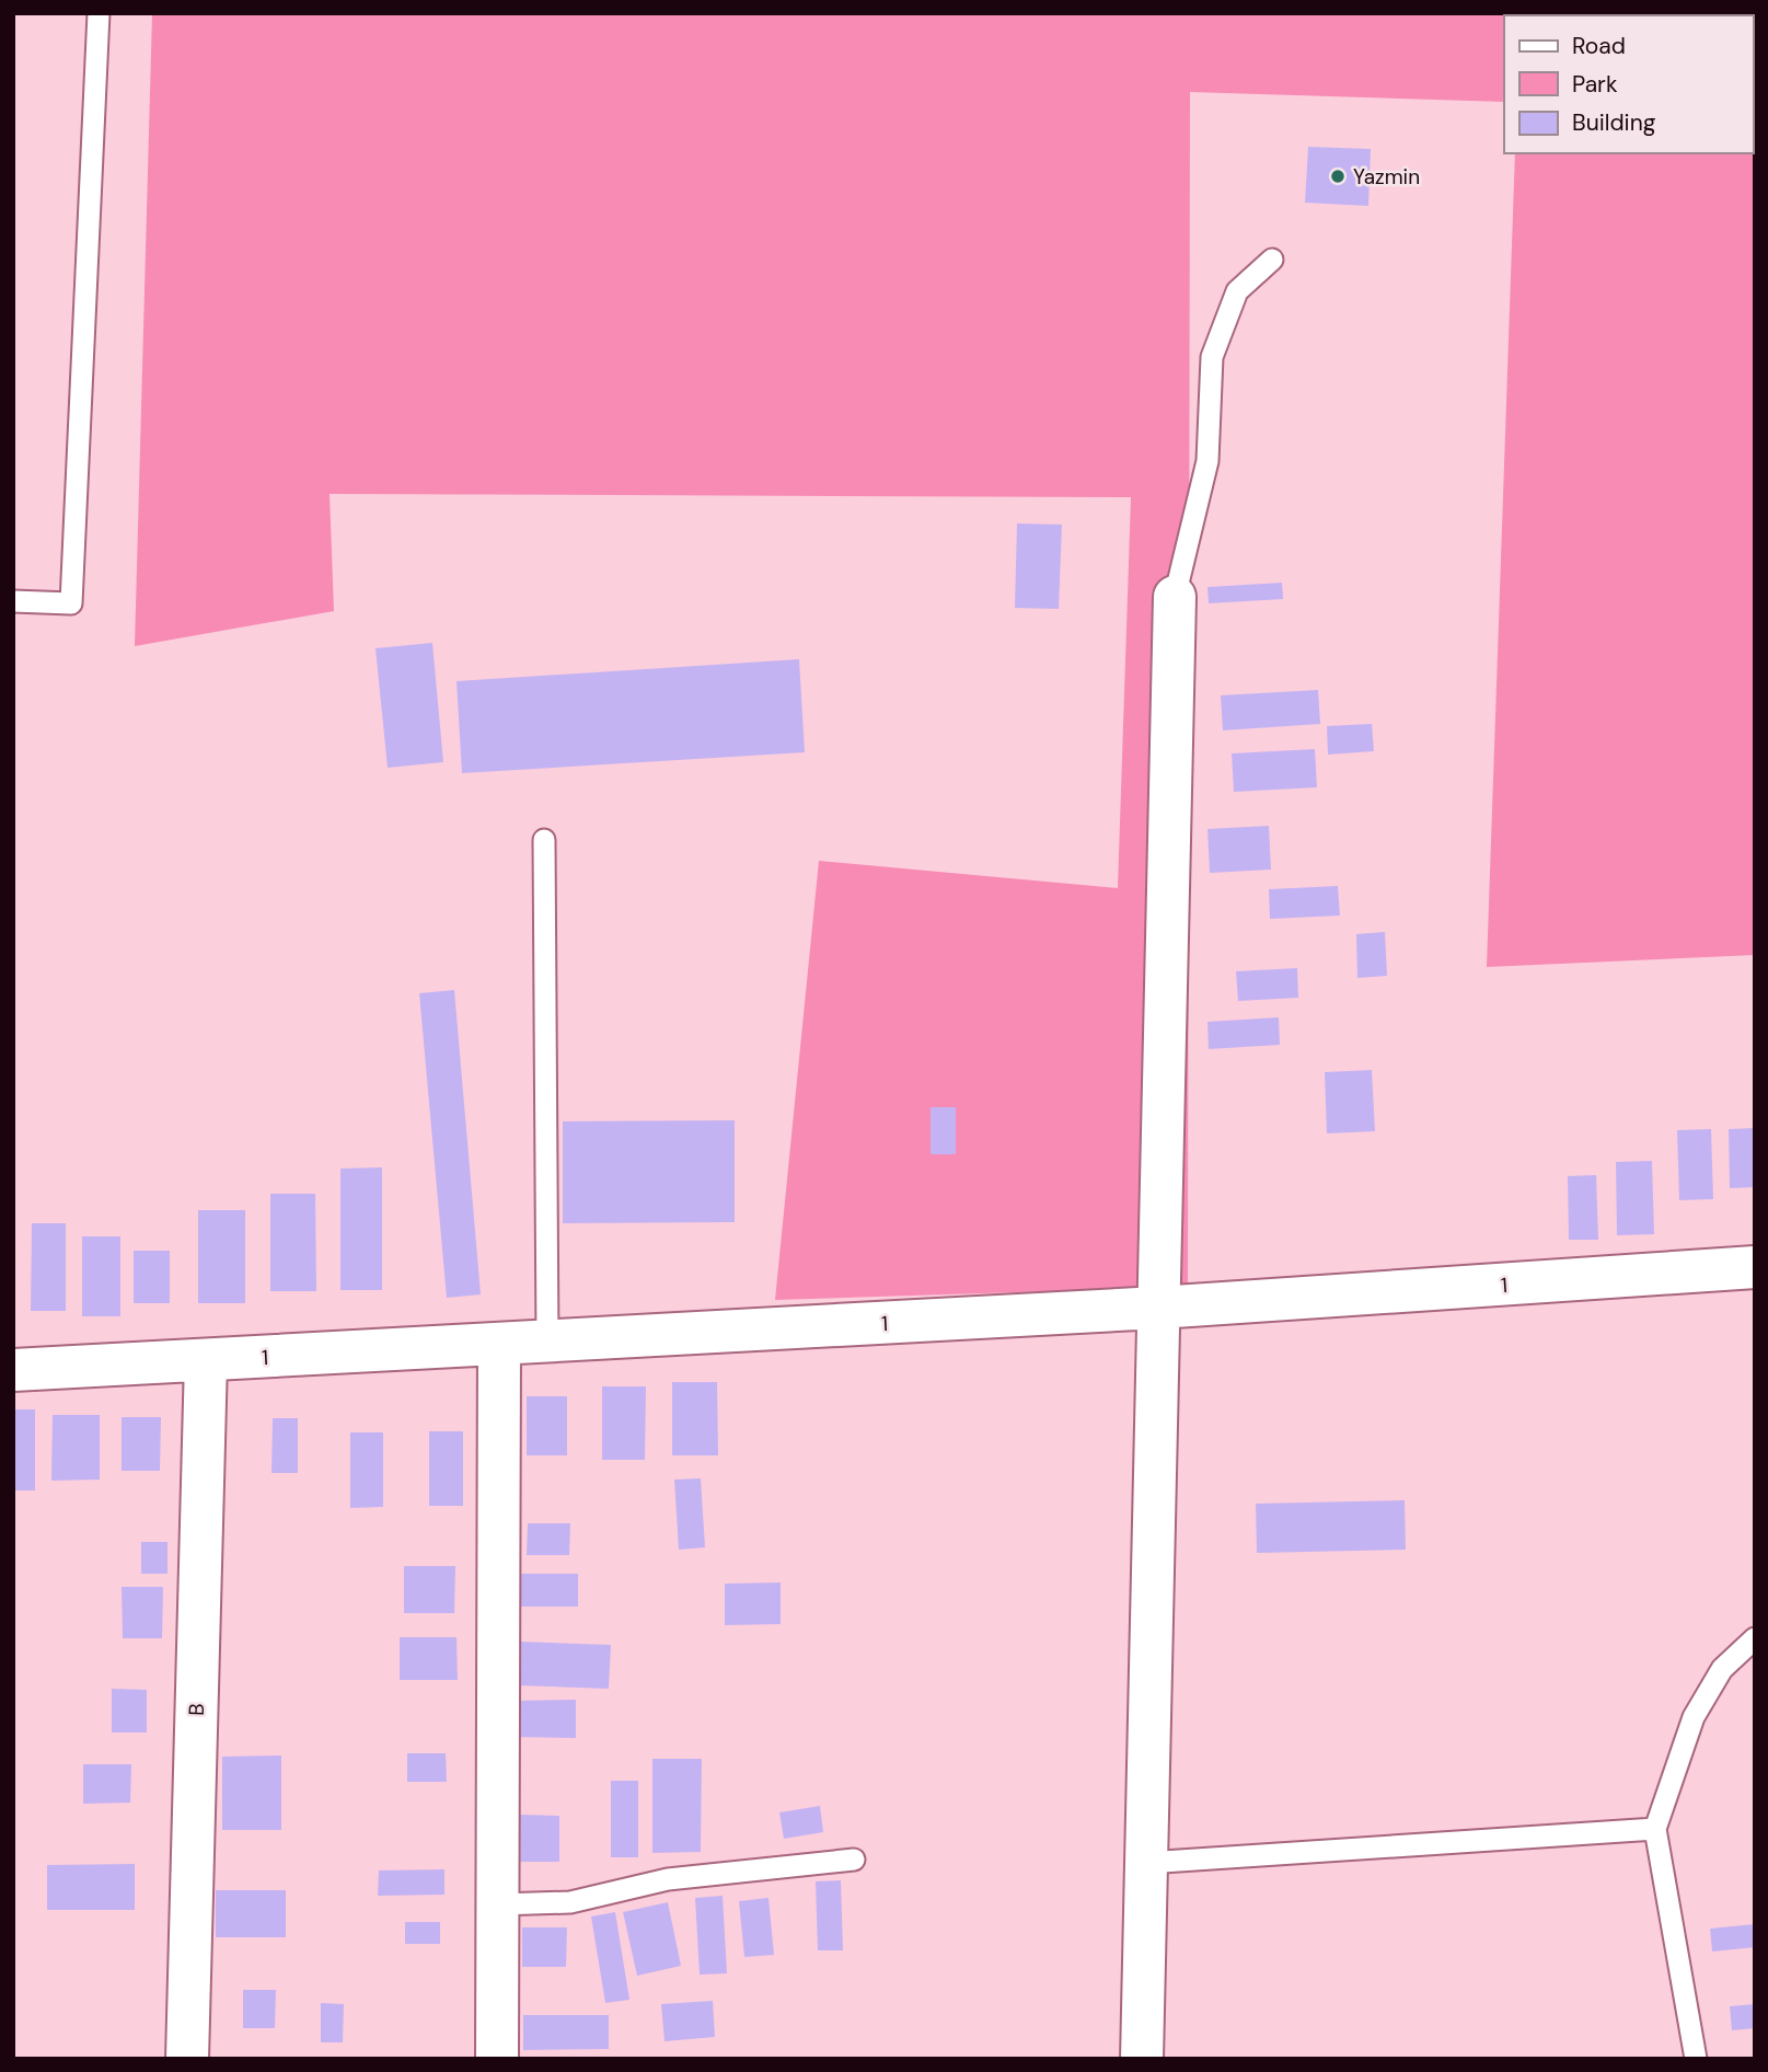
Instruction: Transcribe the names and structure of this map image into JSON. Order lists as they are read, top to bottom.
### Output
{
  "streets": {
    "street": ["1", "B"]
  },
  "crossings": [
    ["1", "B"]
  ],
  "places": ["Yazmin"],
  "legend": ["Road", "Park", "Building"]
}
